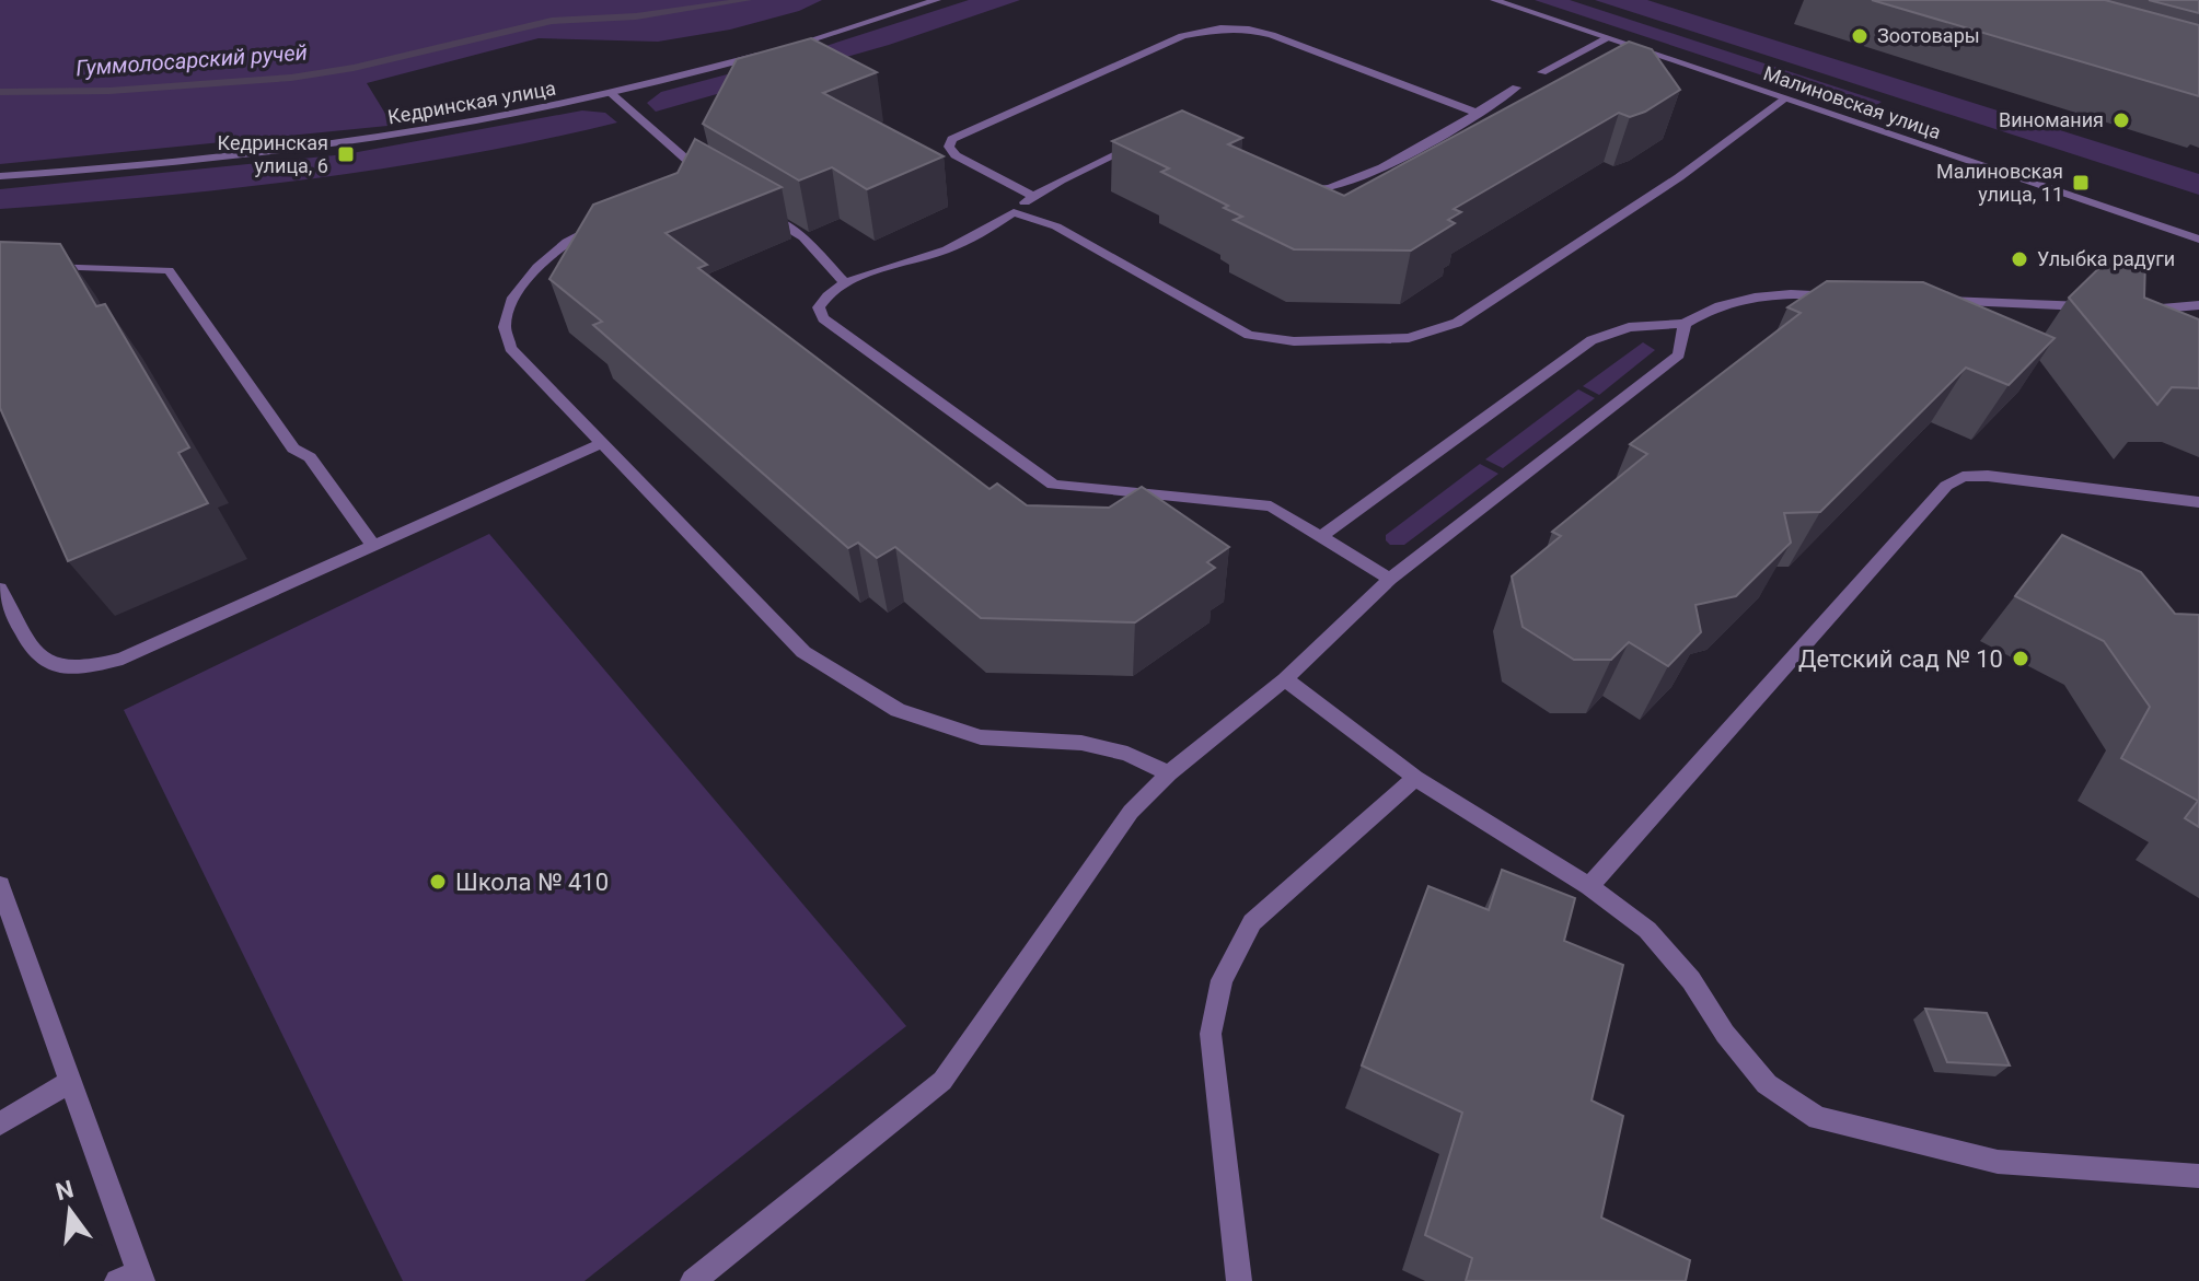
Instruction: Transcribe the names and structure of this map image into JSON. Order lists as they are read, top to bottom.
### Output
{
  "streets": {
    "street": ["Кедринская улица", "Малиновская улица"]
  },
  "water": ["Гуммолосарский ручей"],
  "places": {
    "other": [
      "Зоотовары",
      "Виномания",
      "Улыбка радуги",
      "Детский сад № 10",
      "Школа № 410"
    ],
    "transit": ["Кедринская улица, 6", "Малиновская улица, 11"]
  },
  "north": "top"
}
